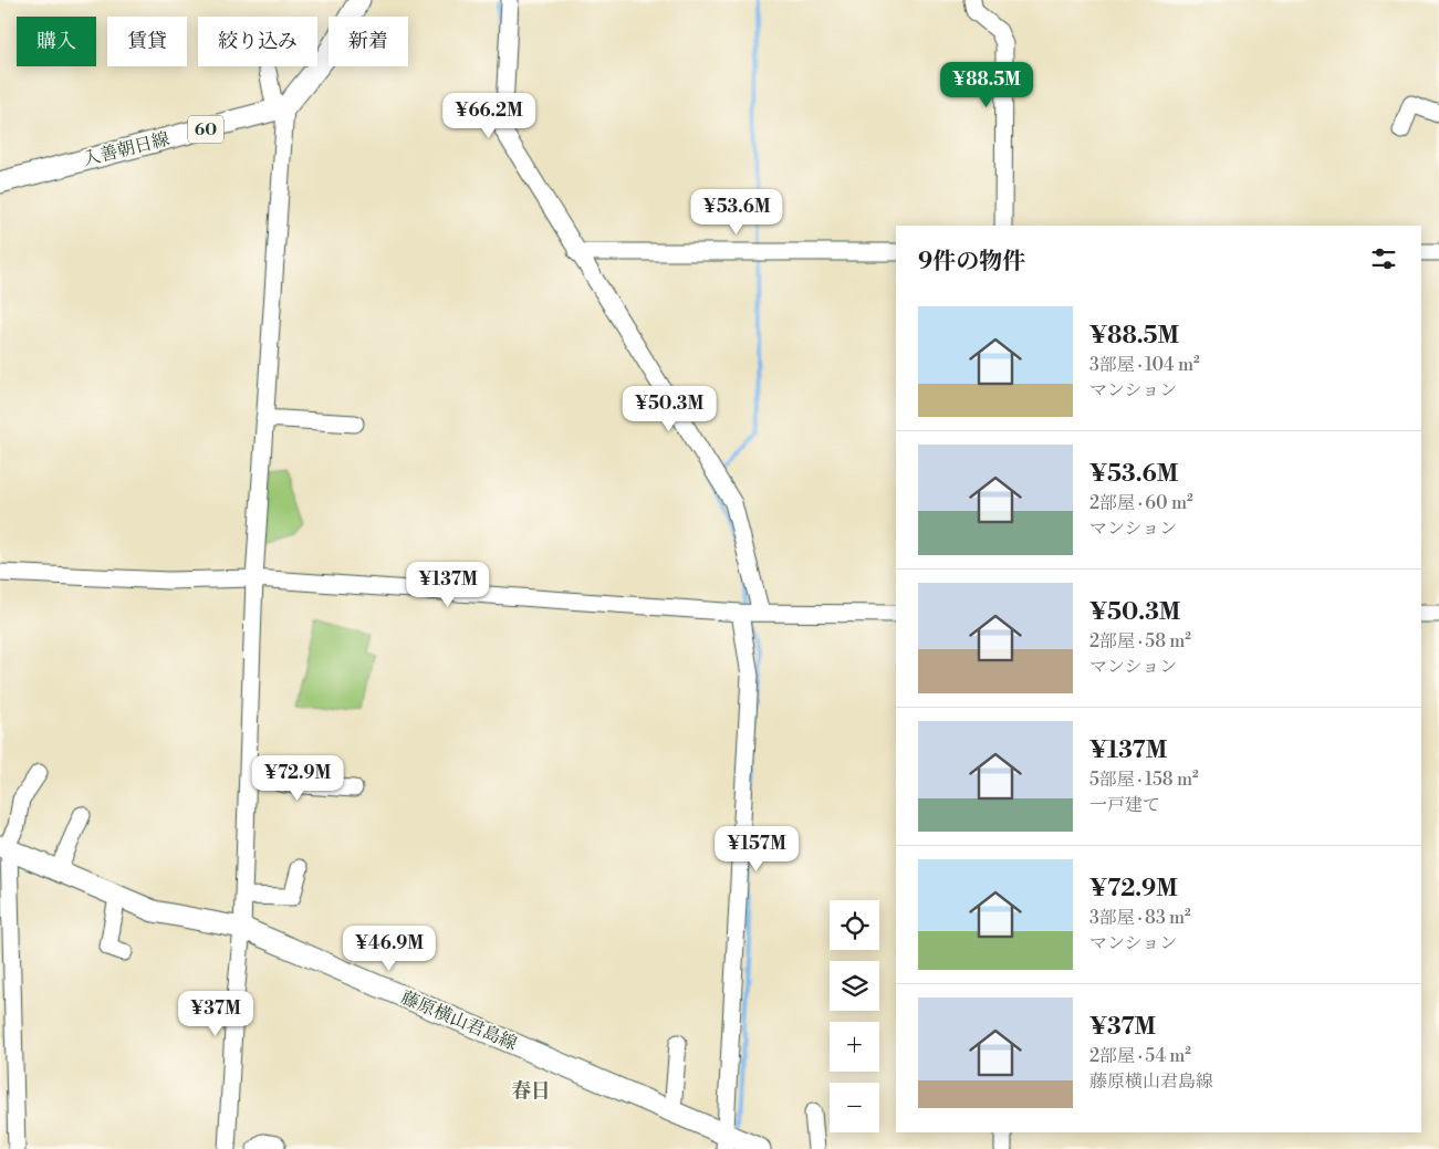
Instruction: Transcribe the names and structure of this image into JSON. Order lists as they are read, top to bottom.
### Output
{
  "streets": {
    "main road": ["60", "入善朝日線", "藤原横山君島線"]
  },
  "districts": ["春日"],
  "page": {
    "chip": [
      "購入",
      "賃貸",
      "絞り込み",
      "新着"
    ],
    "price": [
      "¥88.5M",
      "¥66.2M",
      "¥53.6M",
      "¥50.3M",
      "¥137M",
      "¥72.9M",
      "¥157M",
      "¥46.9M",
      "¥37M"
    ],
    "heading": "9件の物件",
    "list": [
      {
        "name": "¥88.5M",
        "note": "3部屋 · 104 m² · マンション"
      },
      {
        "name": "¥53.6M",
        "note": "2部屋 · 60 m² · マンション"
      },
      {
        "name": "¥50.3M",
        "note": "2部屋 · 58 m² · マンション"
      },
      {
        "name": "¥137M",
        "note": "5部屋 · 158 m² · 一戸建て"
      },
      {
        "name": "¥72.9M",
        "note": "3部屋 · 83 m² · マンション"
      },
      {
        "name": "¥37M",
        "note": "2部屋 · 54 m² · 藤原横山君島線"
      }
    ],
    "map_buttons": ["+", "−"]
  }
}
